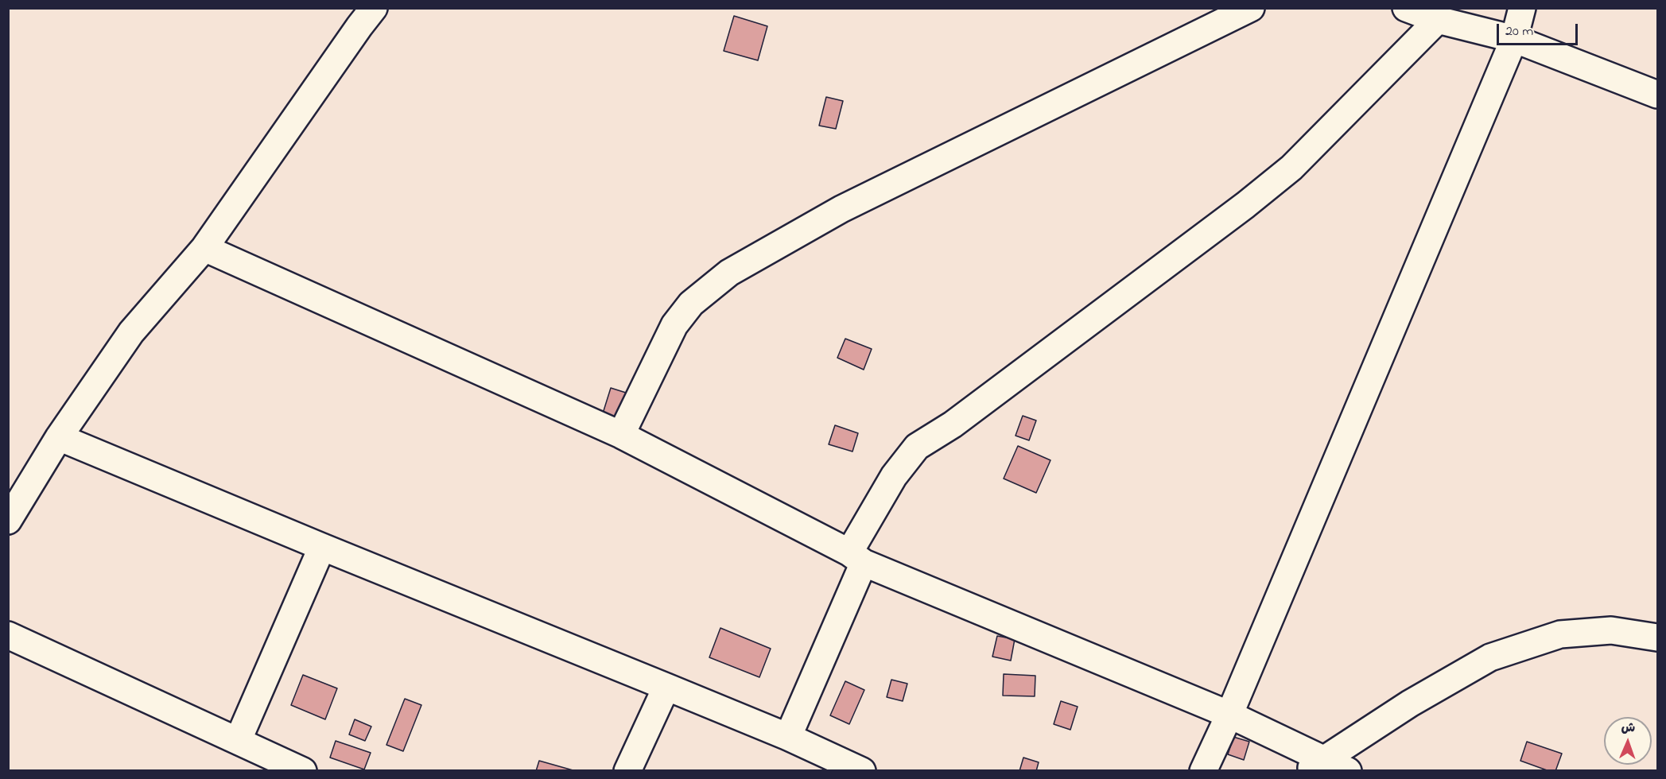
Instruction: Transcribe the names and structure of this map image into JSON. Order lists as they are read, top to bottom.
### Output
{
  "scale_bar": "20 m",
  "north": "top"
}
